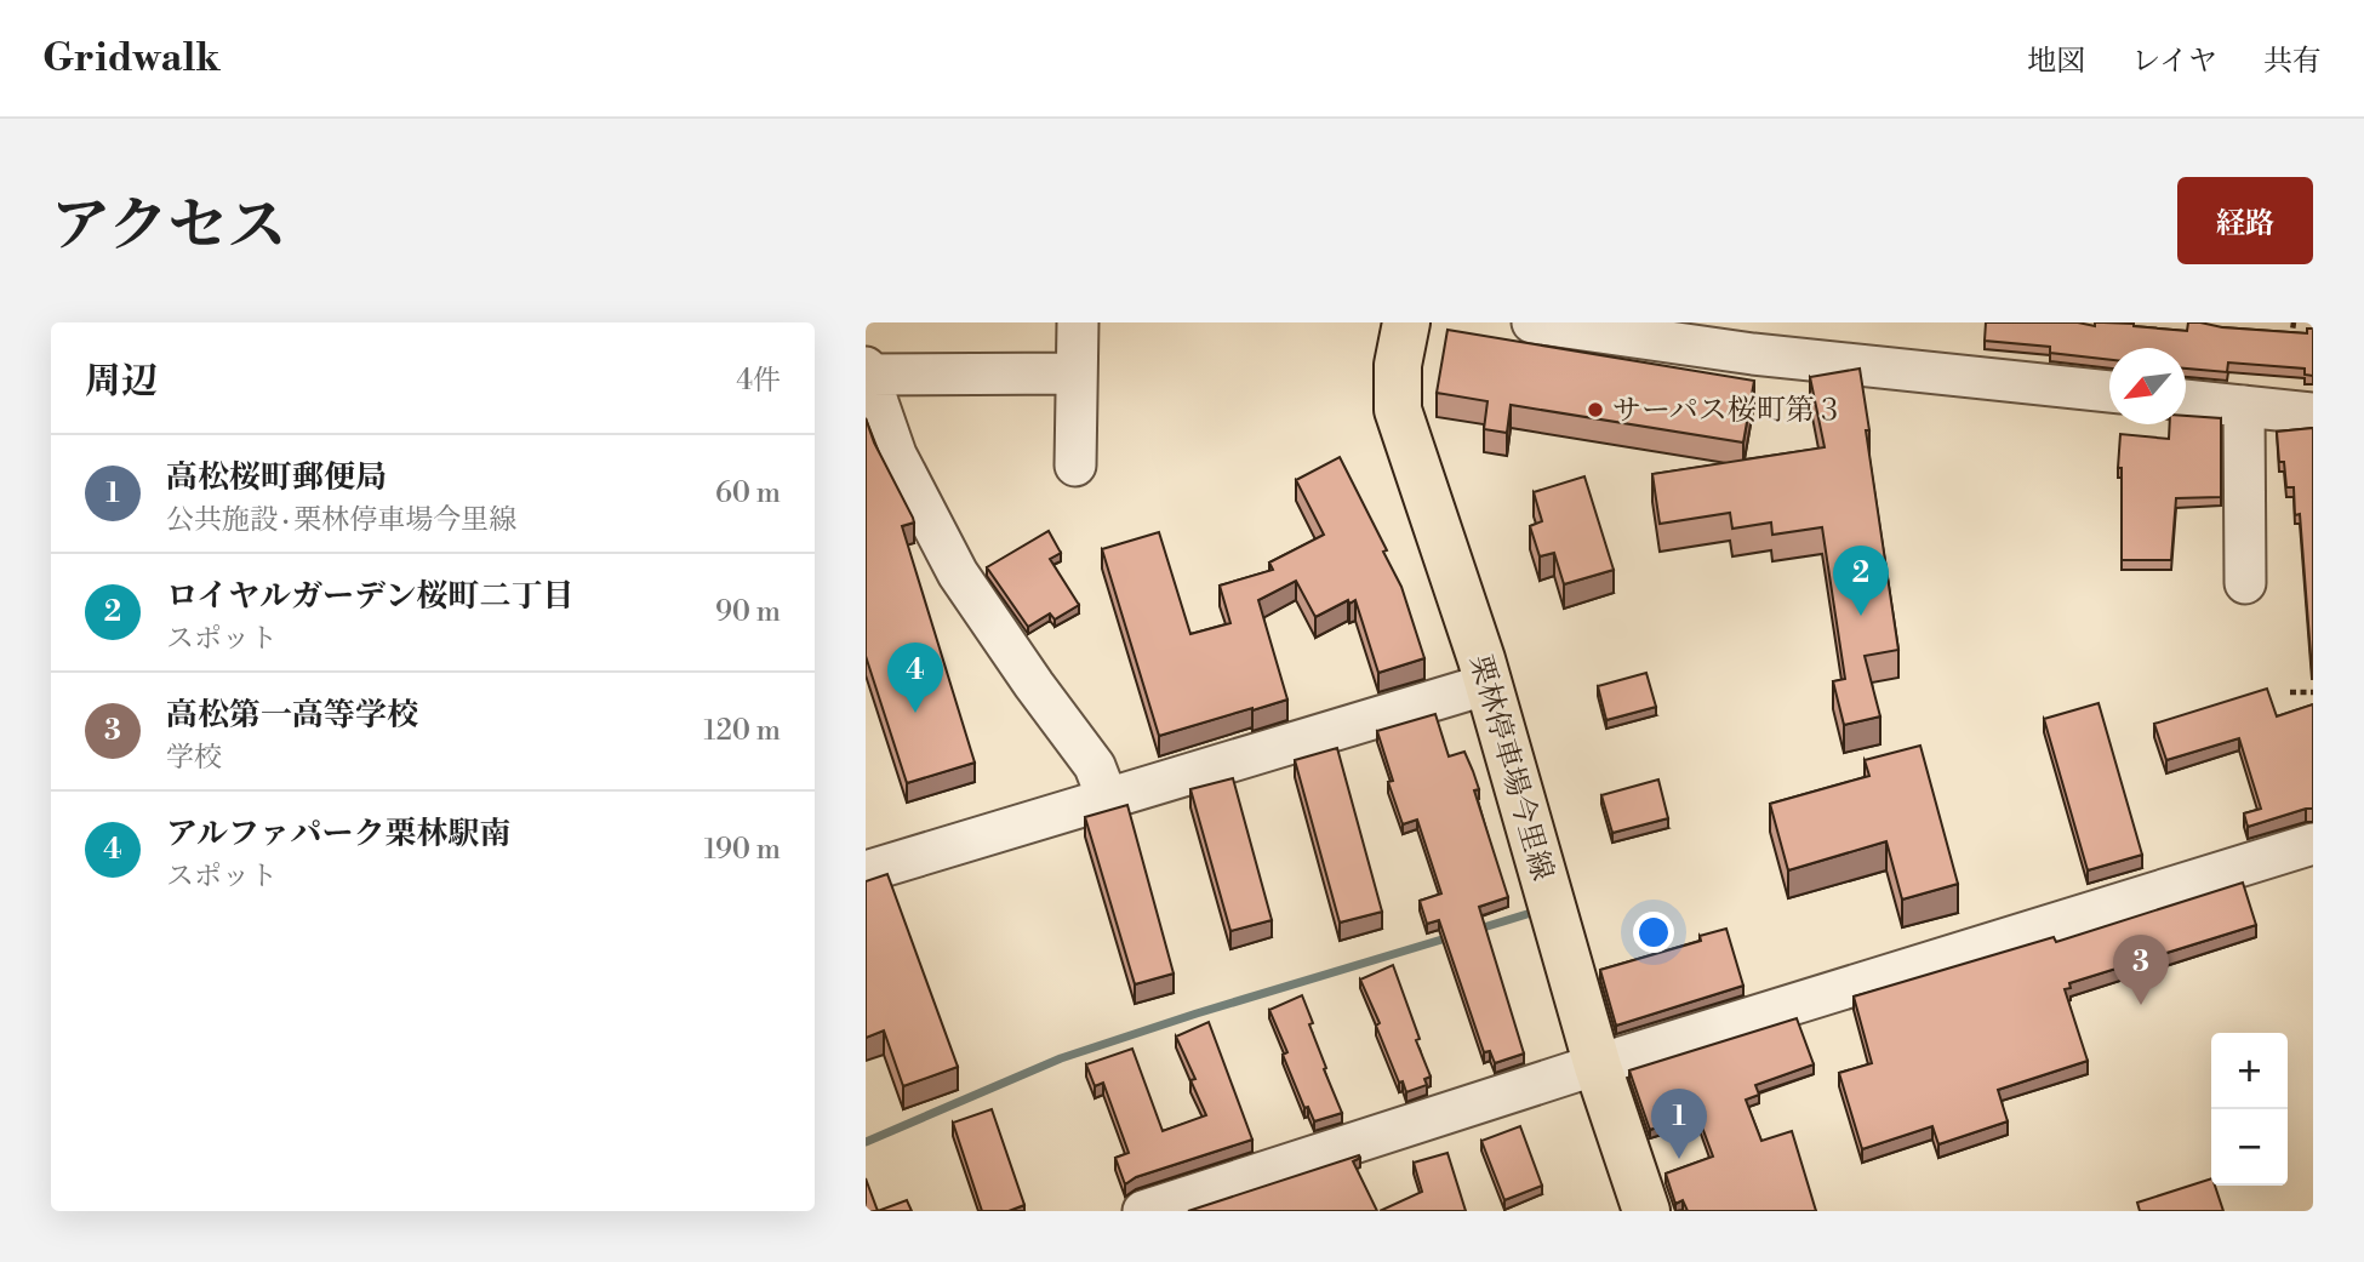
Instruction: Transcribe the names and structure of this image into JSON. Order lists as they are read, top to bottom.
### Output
{
  "streets": {
    "main road": ["栗林停車場今里線"]
  },
  "places": ["サーパス桜町第３"],
  "north": "bottom left",
  "page": {
    "header": "Gridwalk",
    "nav": ["地図", "レイヤ", "共有"],
    "title": "アクセス",
    "buttons": "経路",
    "heading": ["周辺", "4件"],
    "list": [
      {
        "mark": "1",
        "name": "高松桜町郵便局",
        "note": "公共施設 · 栗林停車場今里線",
        "value": "60 m"
      },
      {
        "mark": "2",
        "name": "ロイヤルガーデン桜町二丁目",
        "note": "スポット",
        "value": "90 m"
      },
      {
        "mark": "3",
        "name": "高松第一高等学校",
        "note": "学校",
        "value": "120 m"
      },
      {
        "mark": "4",
        "name": "アルファパーク栗林駅南",
        "note": "スポット",
        "value": "190 m"
      }
    ],
    "pins": [
      "2",
      "4",
      "3",
      "1"
    ],
    "map_buttons": ["+", "−"]
  }
}
